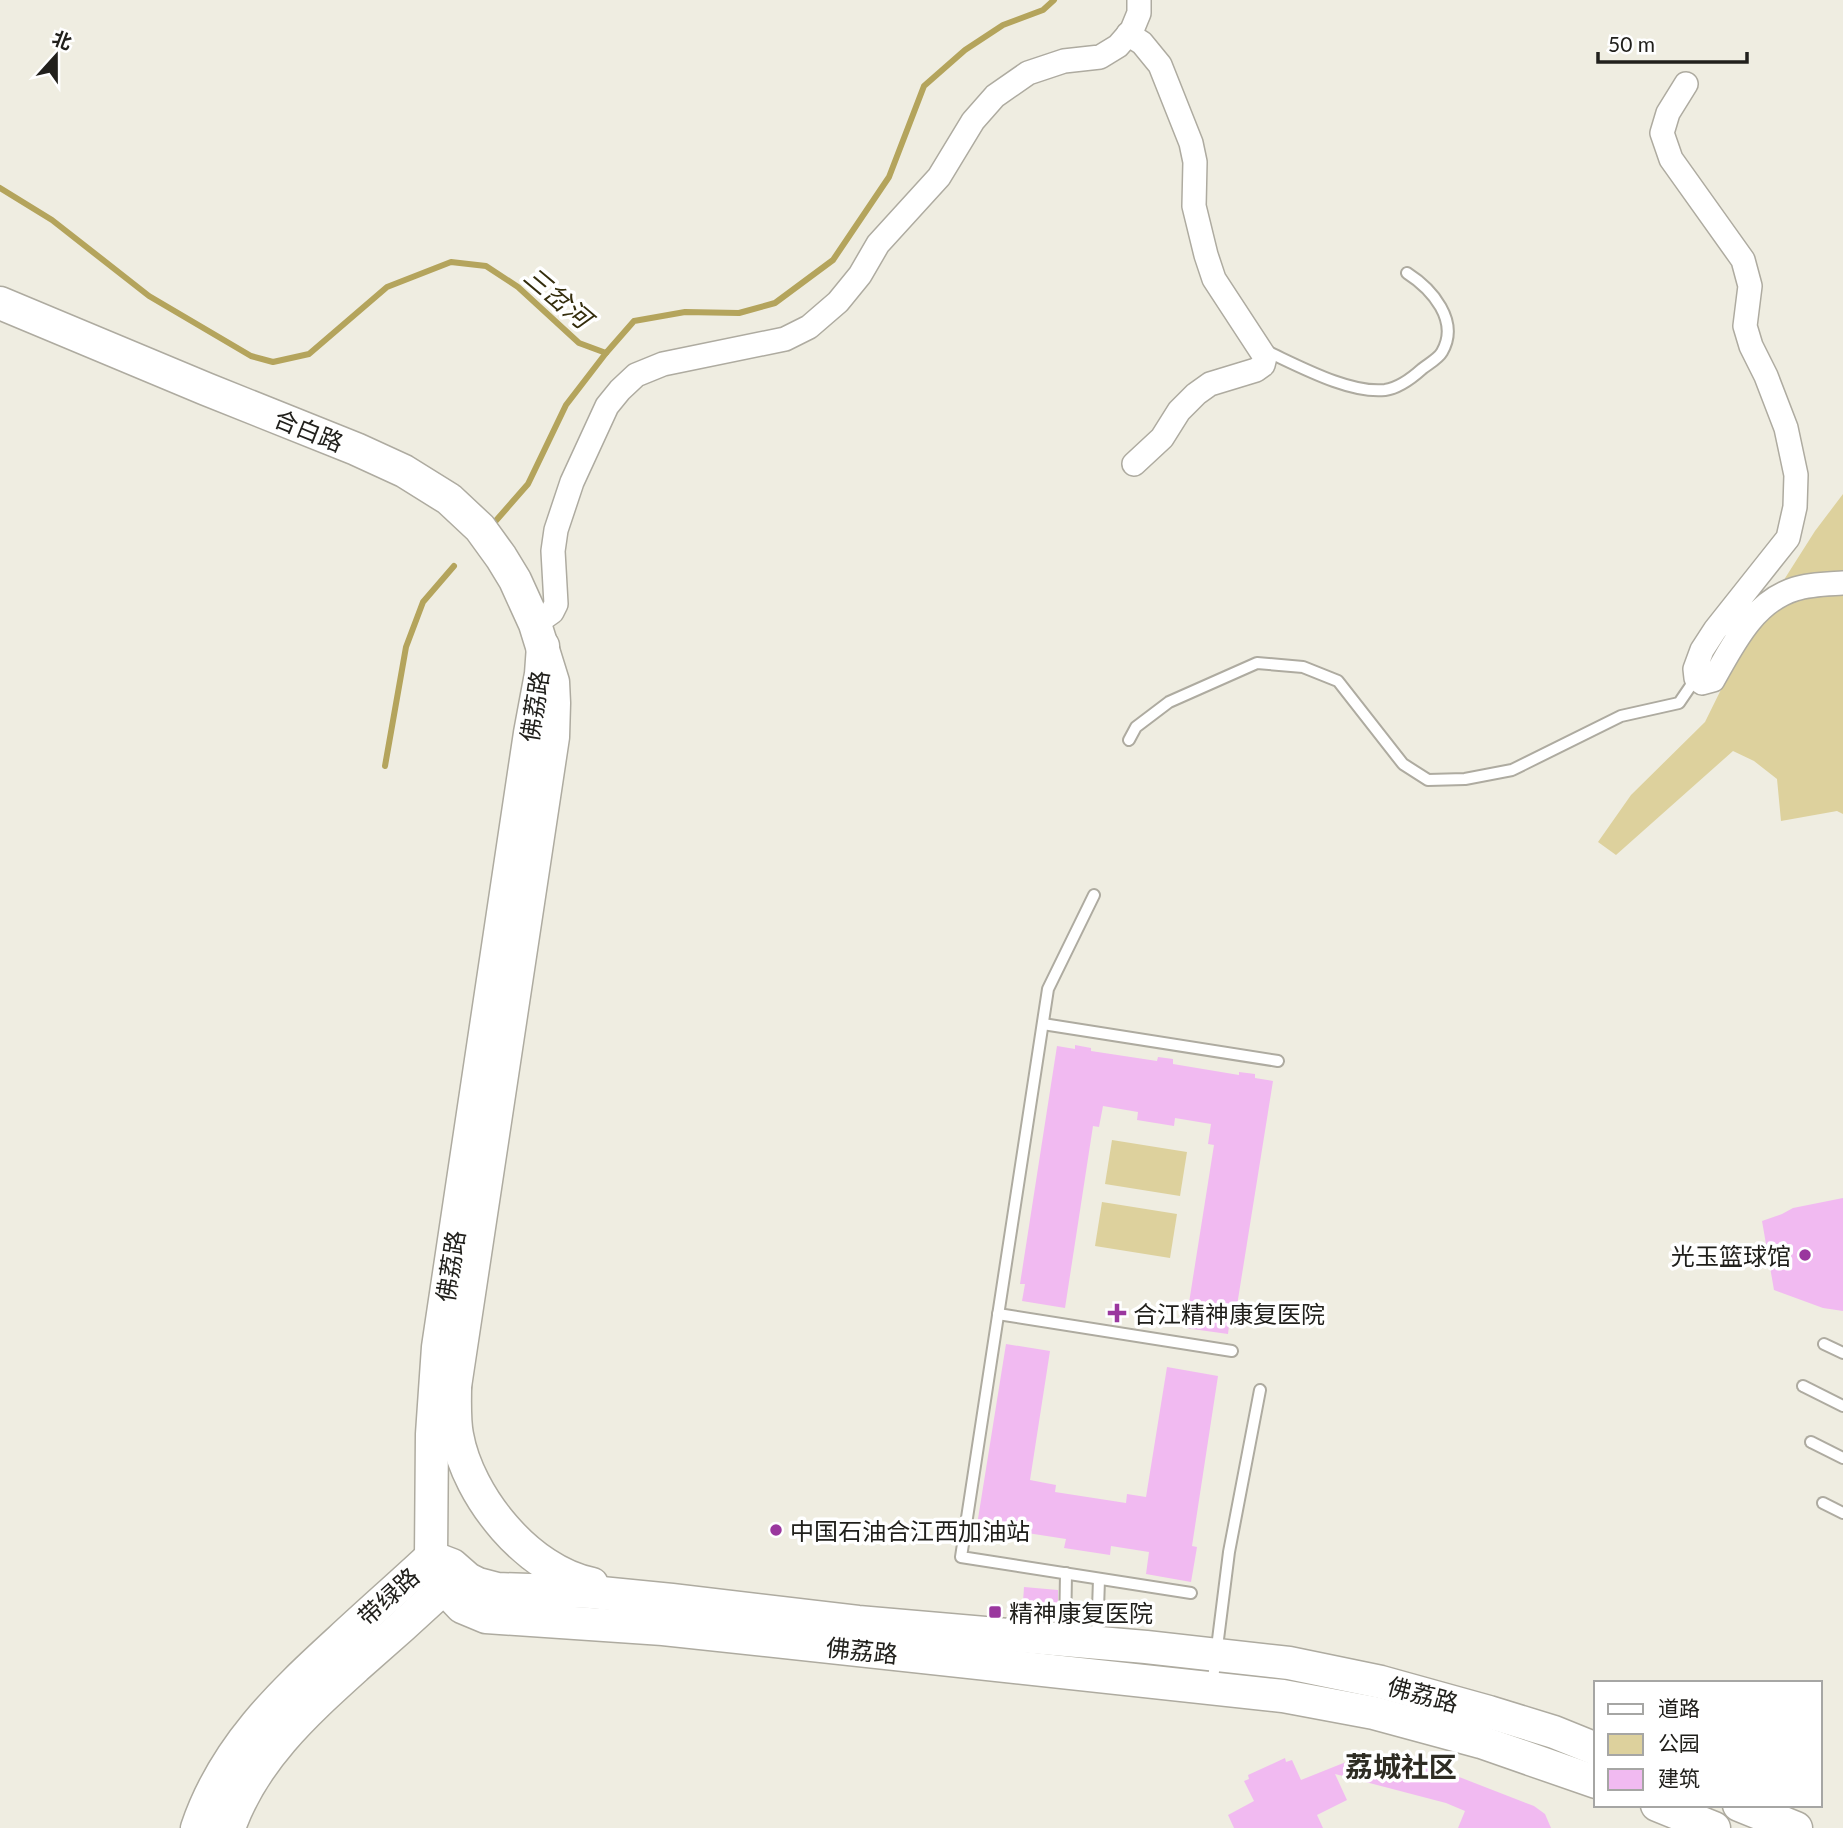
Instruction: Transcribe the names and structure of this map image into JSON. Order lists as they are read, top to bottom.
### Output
{
  "streets": {
    "main road": ["合白路", "佛荔路", "带绿路"]
  },
  "crossings": [
    ["合白路", "佛荔路"],
    ["佛荔路", "带绿路"]
  ],
  "districts": ["荔城社区"],
  "water": ["三岔河"],
  "places": {
    "other": ["光玉篮球馆", "中国石油合江西加油站"],
    "health": ["合江精神康复医院"],
    "transit": ["精神康复医院"]
  },
  "legend": ["道路", "公园", "建筑"],
  "scale_bar": "50 m",
  "north": "top"
}
